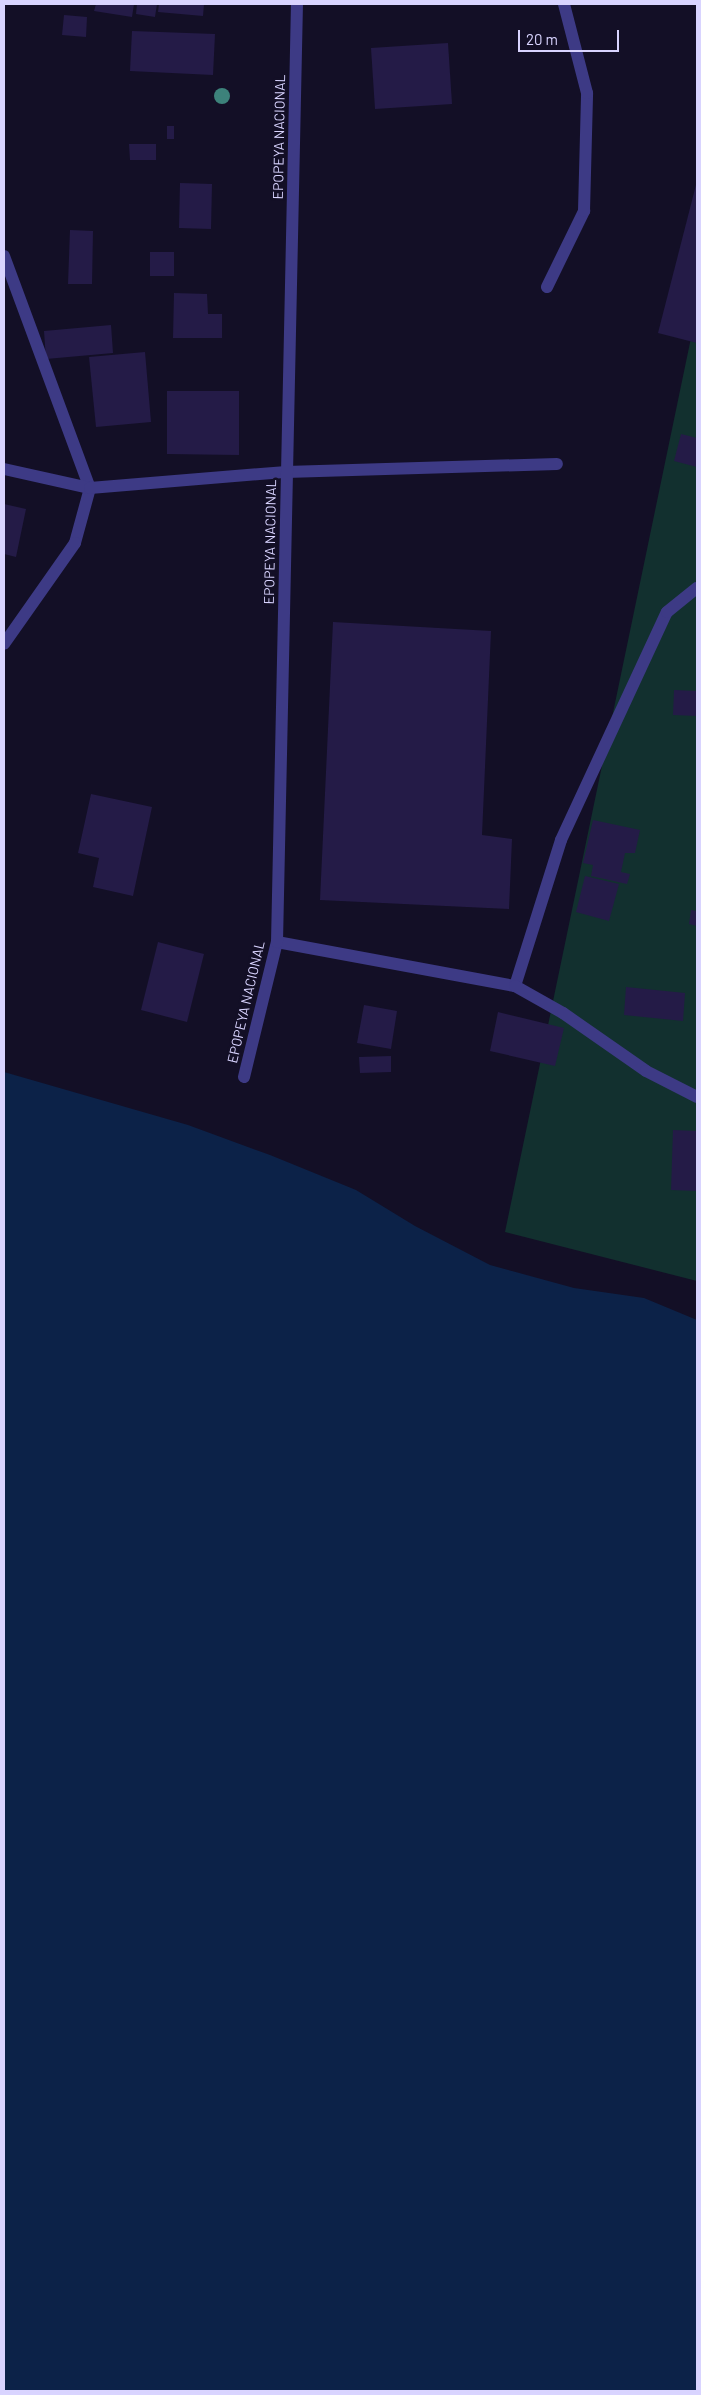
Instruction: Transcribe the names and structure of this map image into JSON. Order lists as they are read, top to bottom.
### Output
{
  "streets": {
    "street": ["EPOPEYA NACIONAL"]
  },
  "scale_bar": "20 m"
}
